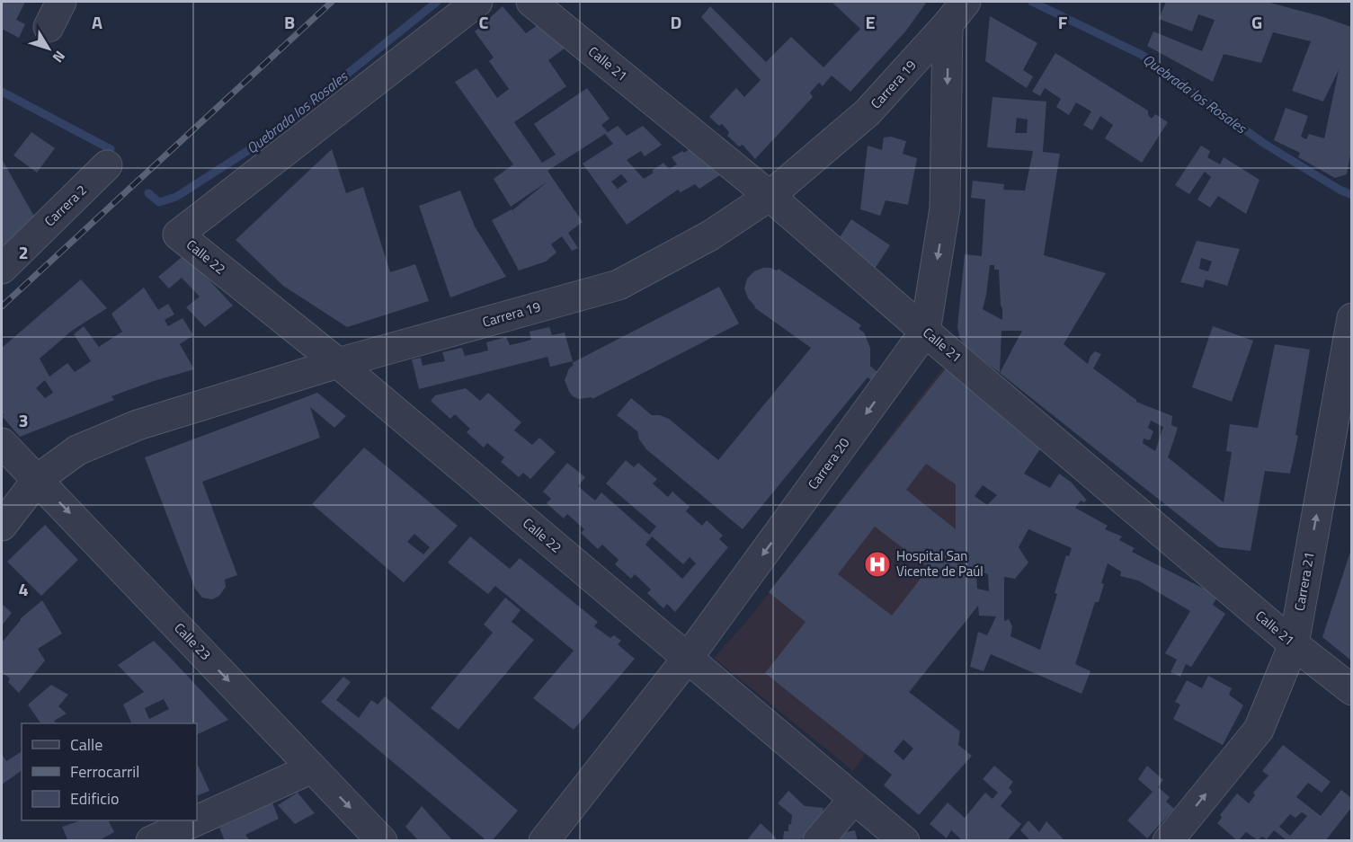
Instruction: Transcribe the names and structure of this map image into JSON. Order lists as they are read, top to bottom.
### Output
{
  "streets": {
    "street": [
      "Calle 21",
      "Carrera 19",
      "Carrera 2",
      "Calle 22",
      "Carrera 20",
      "Carrera 21",
      "Calle 23"
    ]
  },
  "crossings": [
    ["Calle 21", "Carrera 19"],
    ["Calle 21", "Carrera 20"],
    ["Calle 21", "Carrera 21"],
    ["Carrera 19", "Calle 22"],
    ["Carrera 19", "Carrera 20"],
    ["Carrera 19", "Calle 23"],
    ["Calle 22", "Carrera 20"]
  ],
  "one_way": ["Carrera 20", "Carrera 21", "Calle 23"],
  "water": ["Quebrada los Rosales"],
  "places": {
    "hospital": ["Hospital San Vicente de Paúl"]
  },
  "legend": ["Calle", "Ferrocarril", "Edificio"],
  "north": "bottom right",
  "grid": {
    "columns": [
      "A",
      "B",
      "C",
      "D",
      "E",
      "F",
      "G"
    ],
    "rows": ["2", "3", "4"]
  }
}
